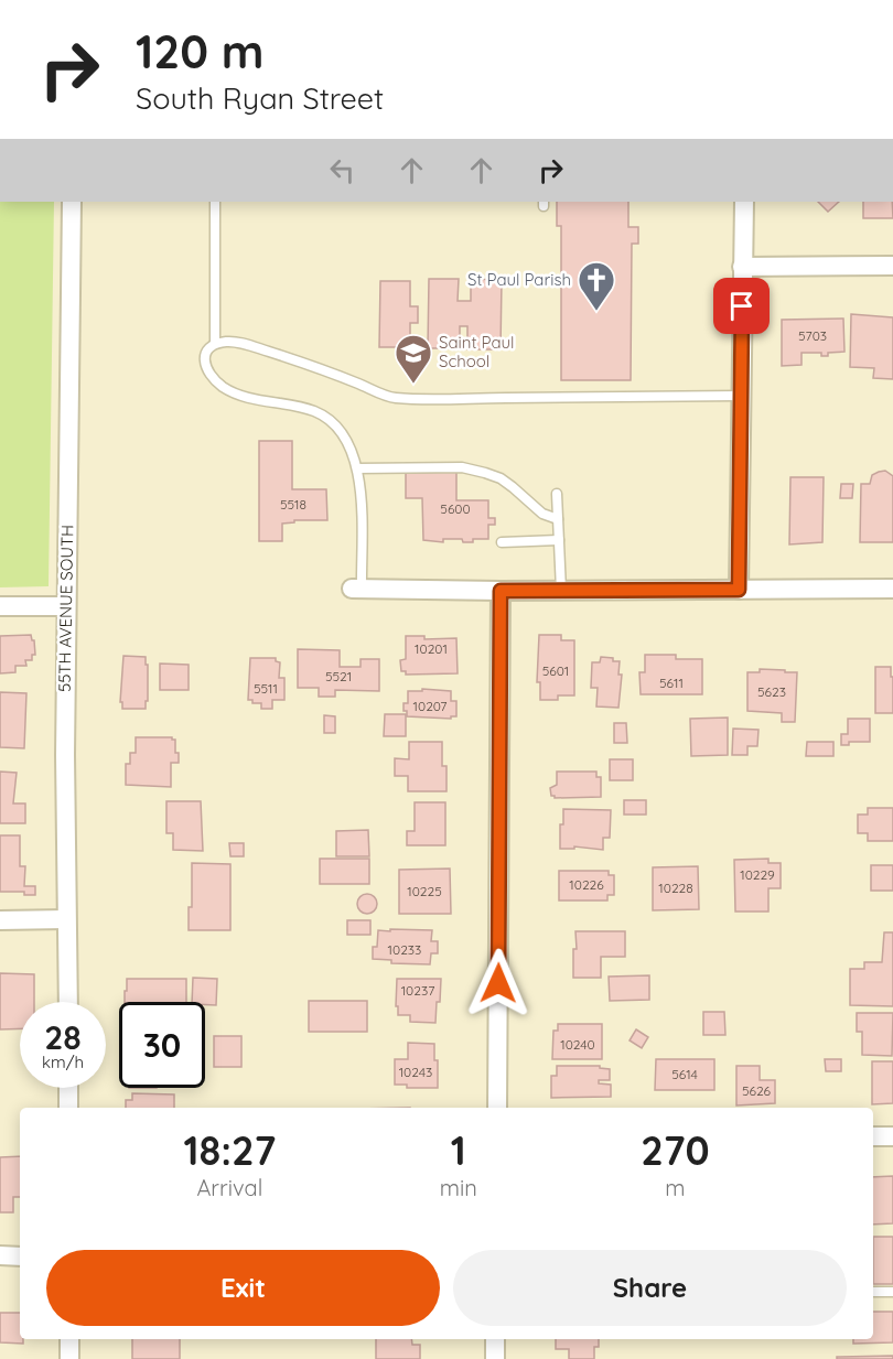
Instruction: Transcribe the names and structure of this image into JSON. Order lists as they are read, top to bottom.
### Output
{
  "streets": {
    "street": ["55TH AVENUE SOUTH"]
  },
  "places": {
    "church": ["St Paul Parish"],
    "school or university": ["Saint Paul School"]
  },
  "house_numbers": [
    "5703",
    "5518",
    "5600",
    "10201",
    "5601",
    "5521",
    "5611",
    "5511",
    "5623",
    "10207",
    "10229",
    "10226",
    "10228",
    "10225",
    "10233",
    "10237",
    "10240",
    "10243",
    "5614",
    "5626"
  ],
  "page": {
    "turn": ["120 m", "South Ryan Street"],
    "speed": "28 km/h",
    "limit": "30",
    "eta": [
      "18:27",
      "Arrival",
      "1",
      "min",
      "270",
      "m"
    ],
    "buttons": ["Exit", "Share"]
  }
}
